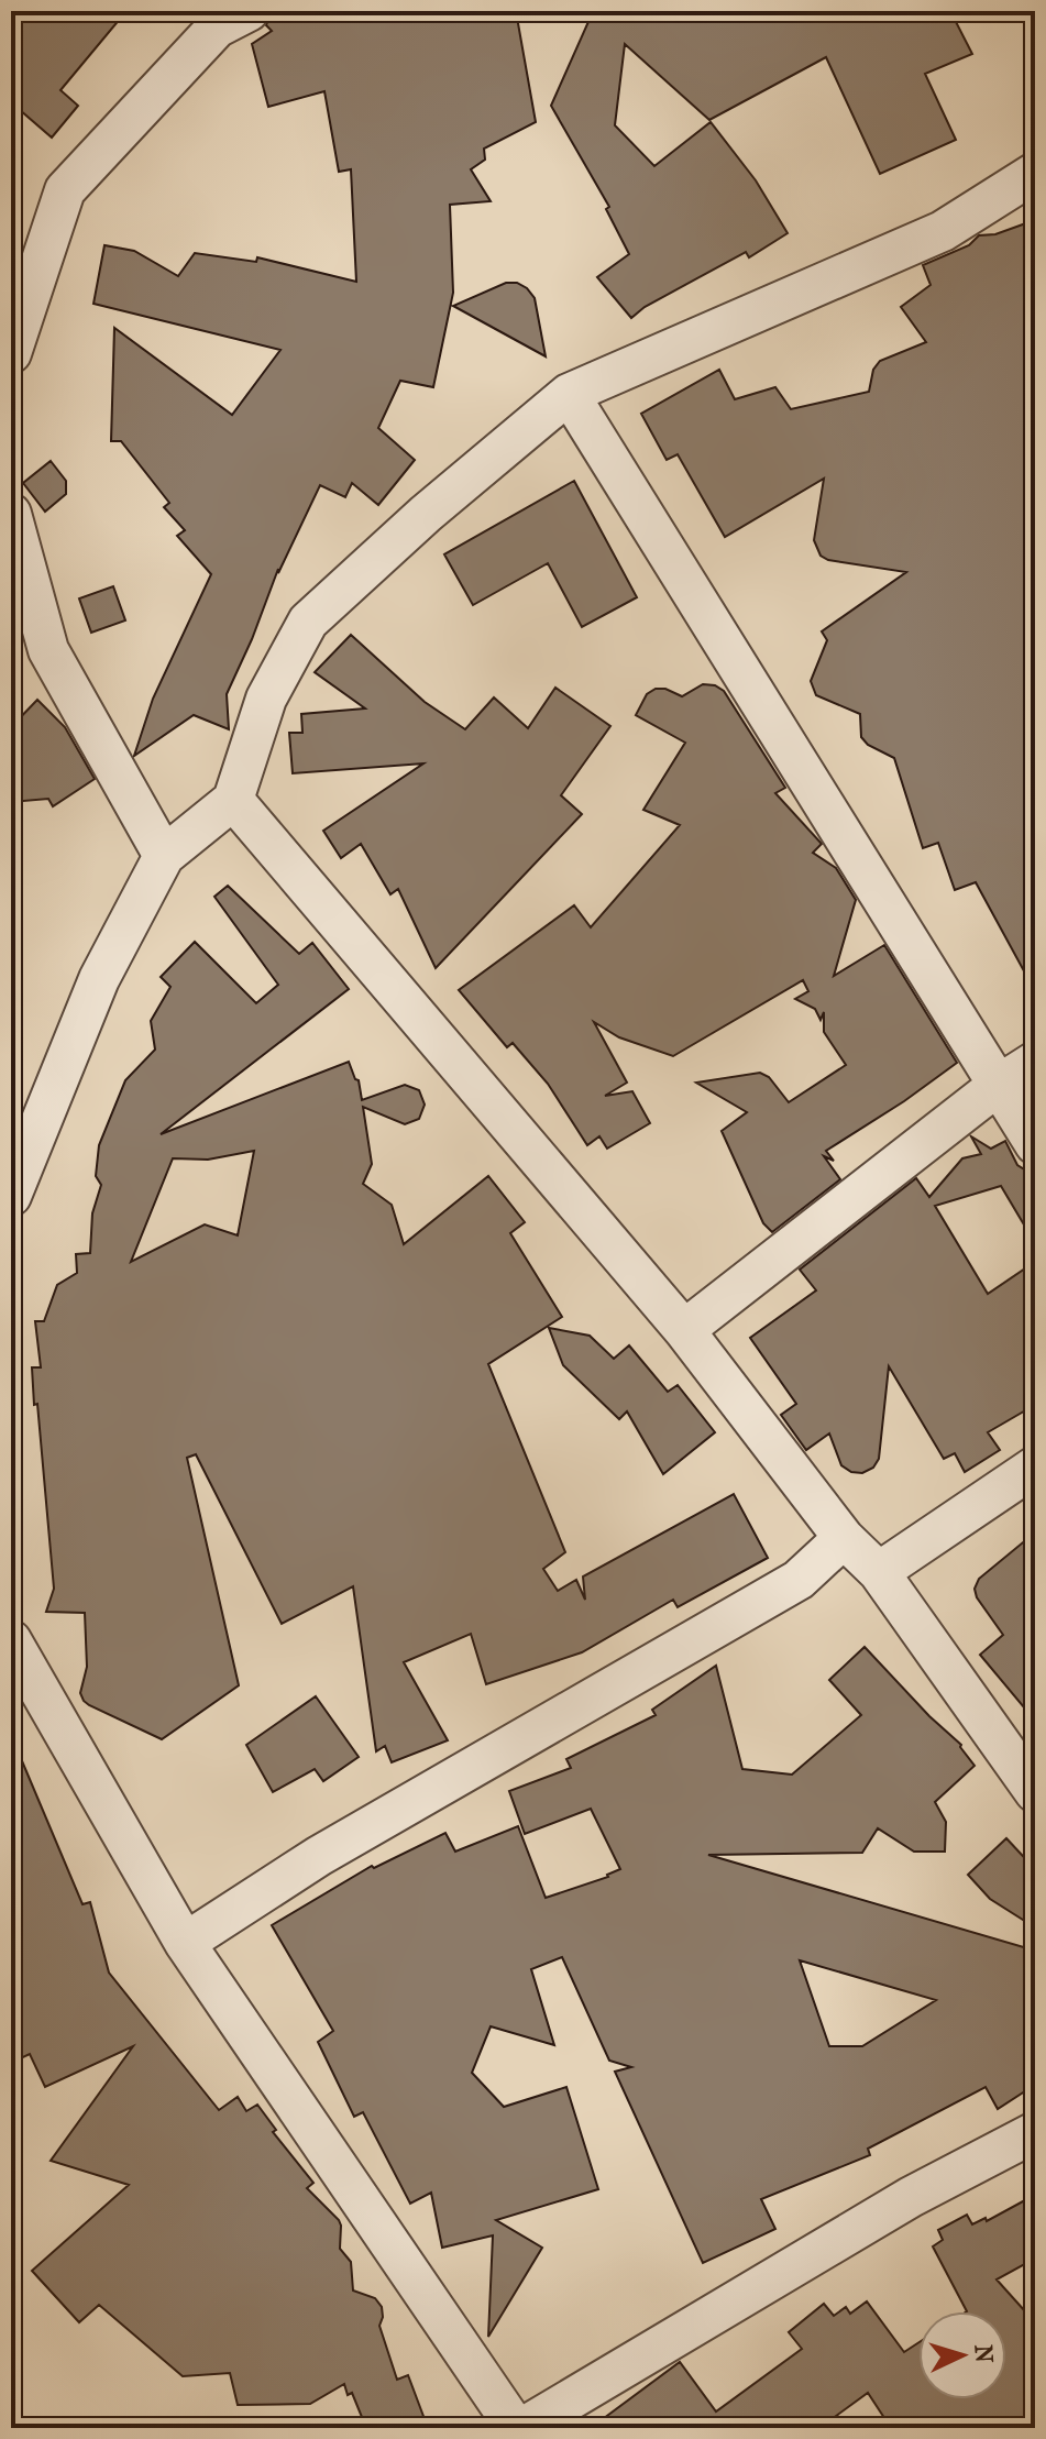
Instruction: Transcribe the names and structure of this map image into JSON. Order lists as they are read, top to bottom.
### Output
{
  "north": "right"
}
